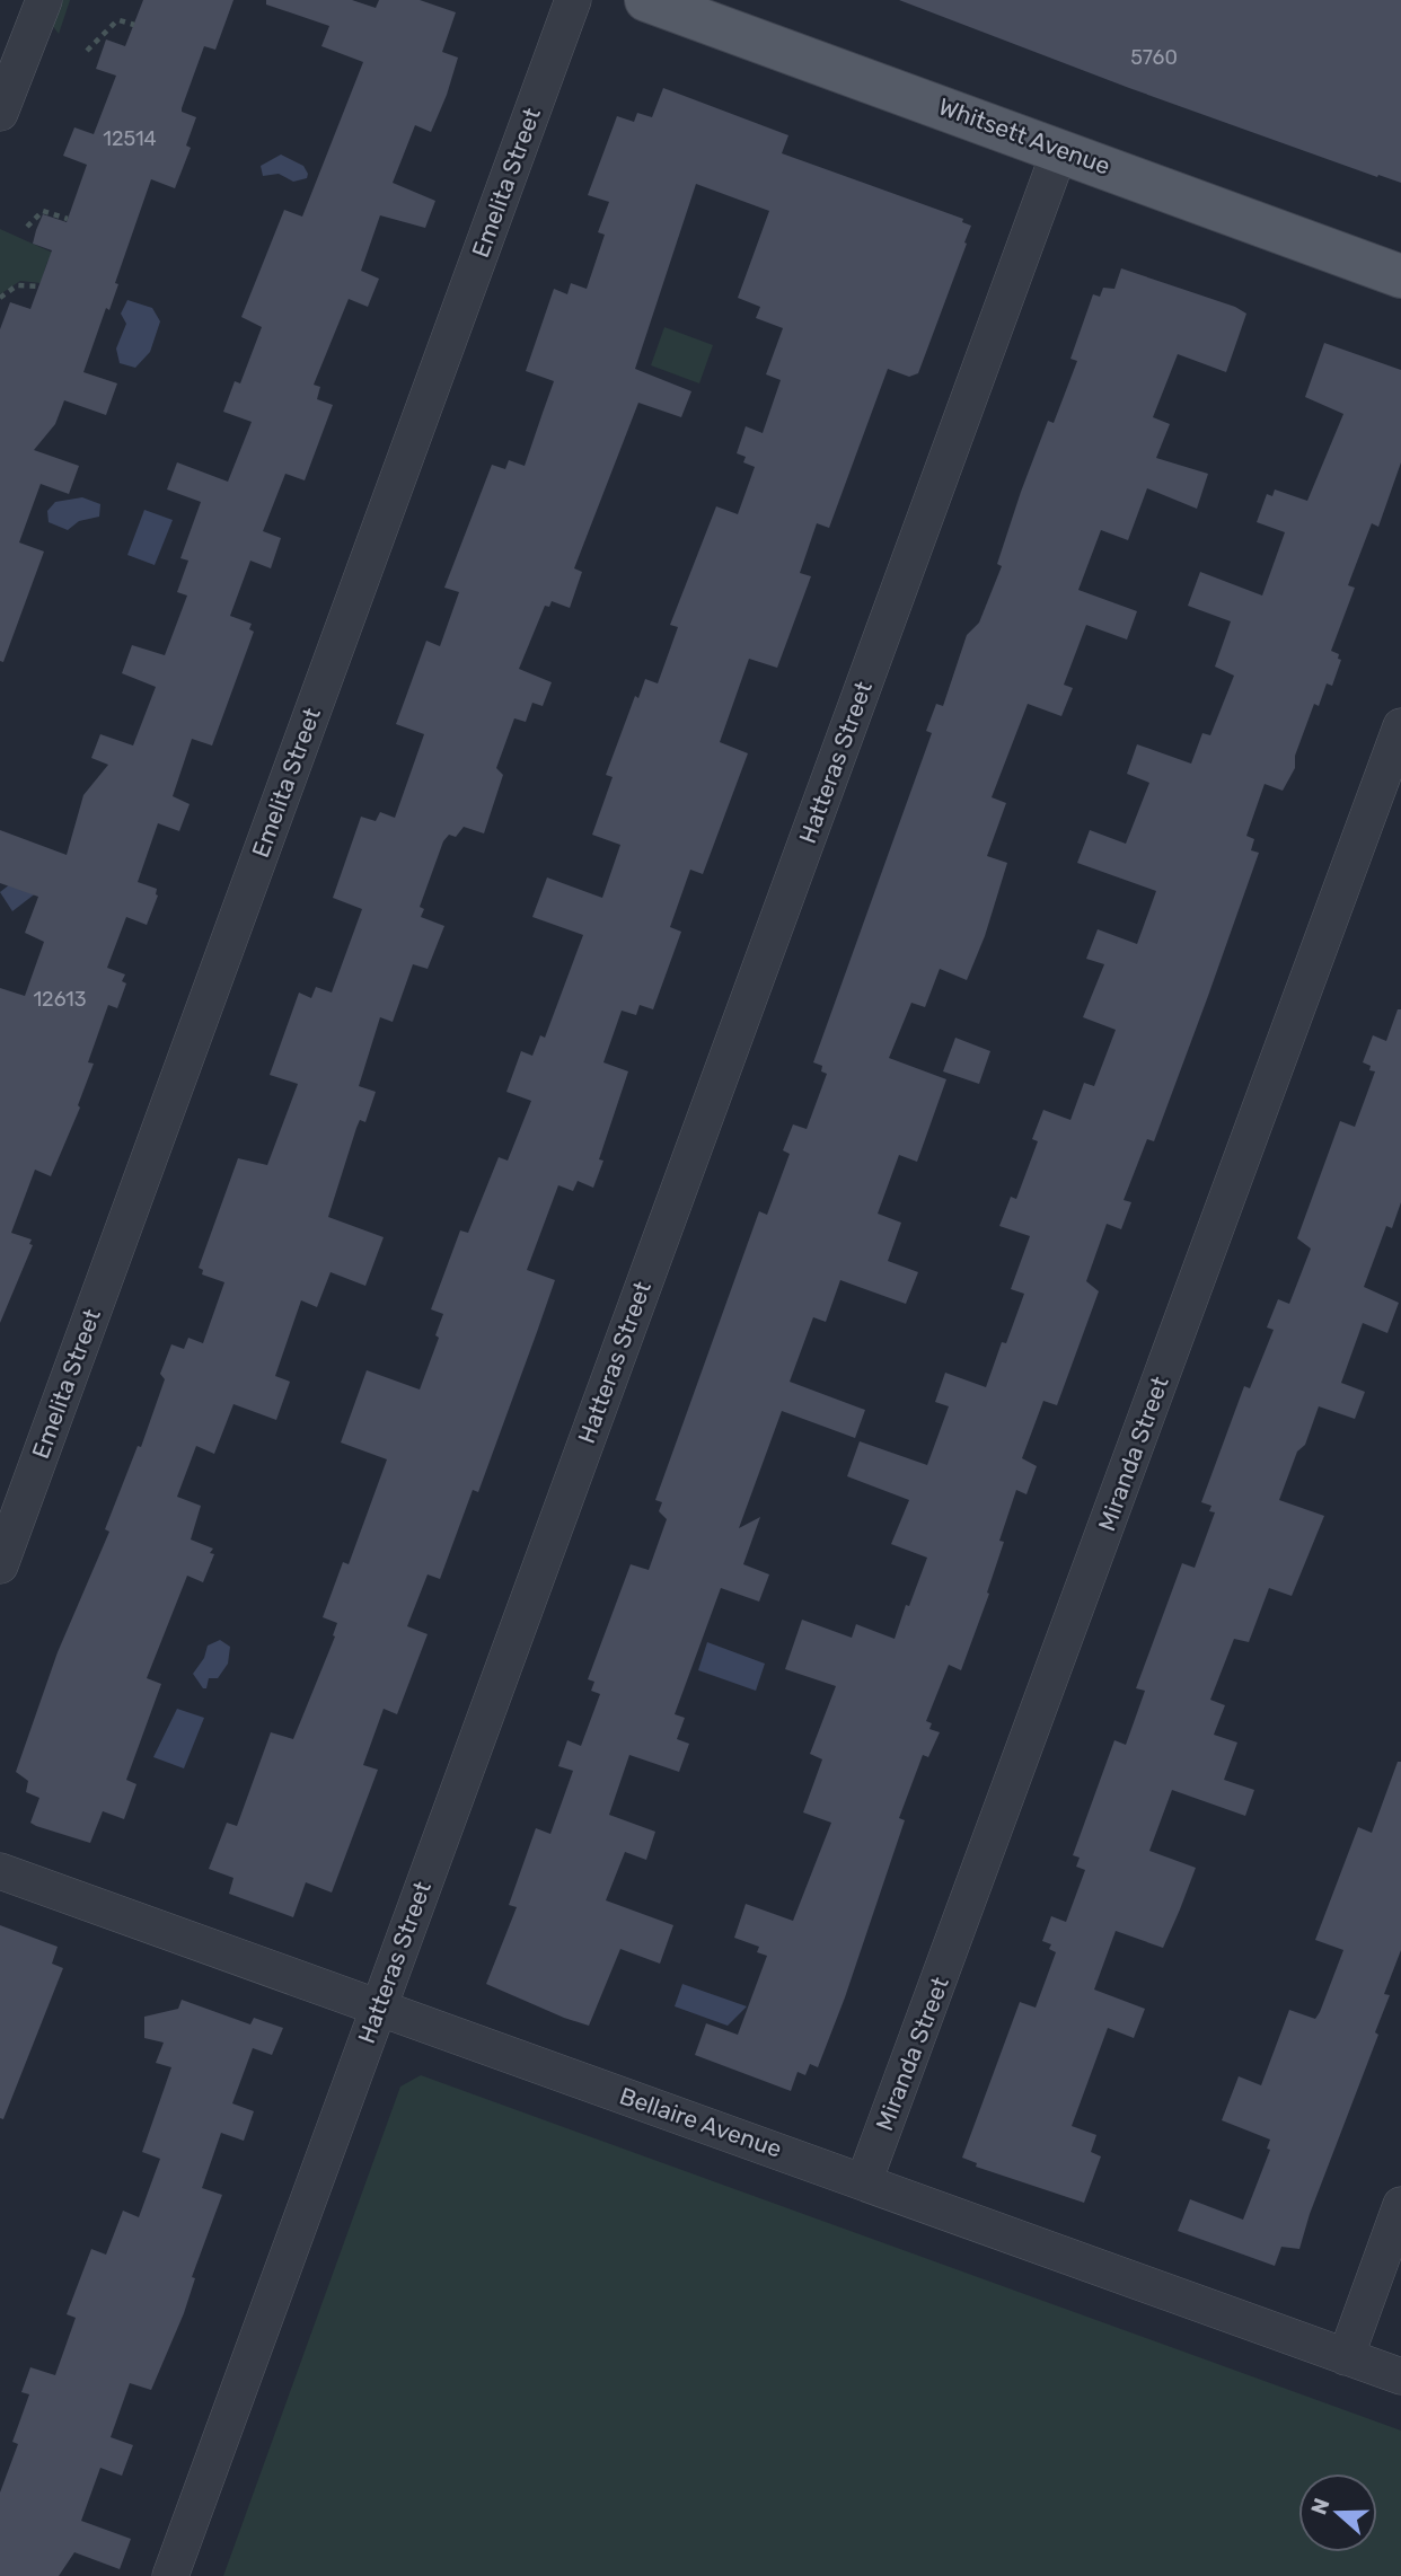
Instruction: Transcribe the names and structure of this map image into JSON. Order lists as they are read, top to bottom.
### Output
{
  "streets": {
    "main road": ["Whitsett Avenue"],
    "street": [
      "Emelita Street",
      "Hatteras Street",
      "Miranda Street",
      "Bellaire Avenue"
    ]
  },
  "crossings": [
    ["Whitsett Avenue", "Hatteras Street"],
    ["Hatteras Street", "Bellaire Avenue"],
    ["Miranda Street", "Bellaire Avenue"]
  ],
  "house_numbers": ["5760", "12514", "12613"],
  "north": "left"
}
